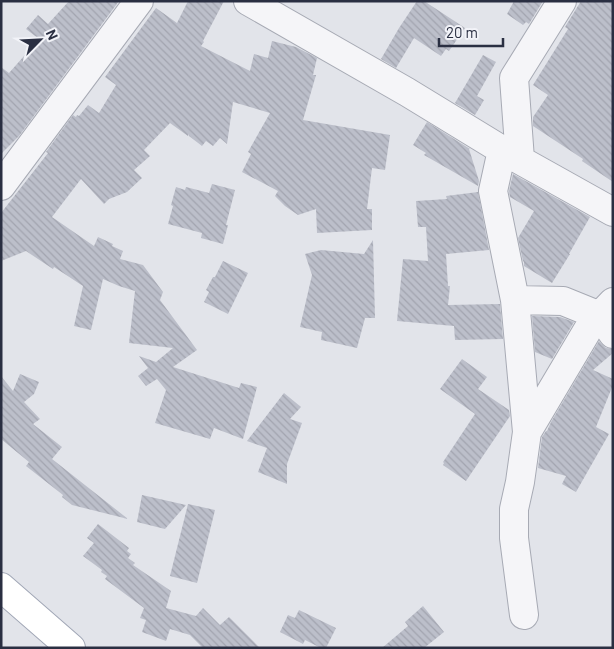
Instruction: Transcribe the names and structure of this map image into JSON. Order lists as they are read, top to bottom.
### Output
{
  "scale_bar": "20 m",
  "north": "top right"
}
